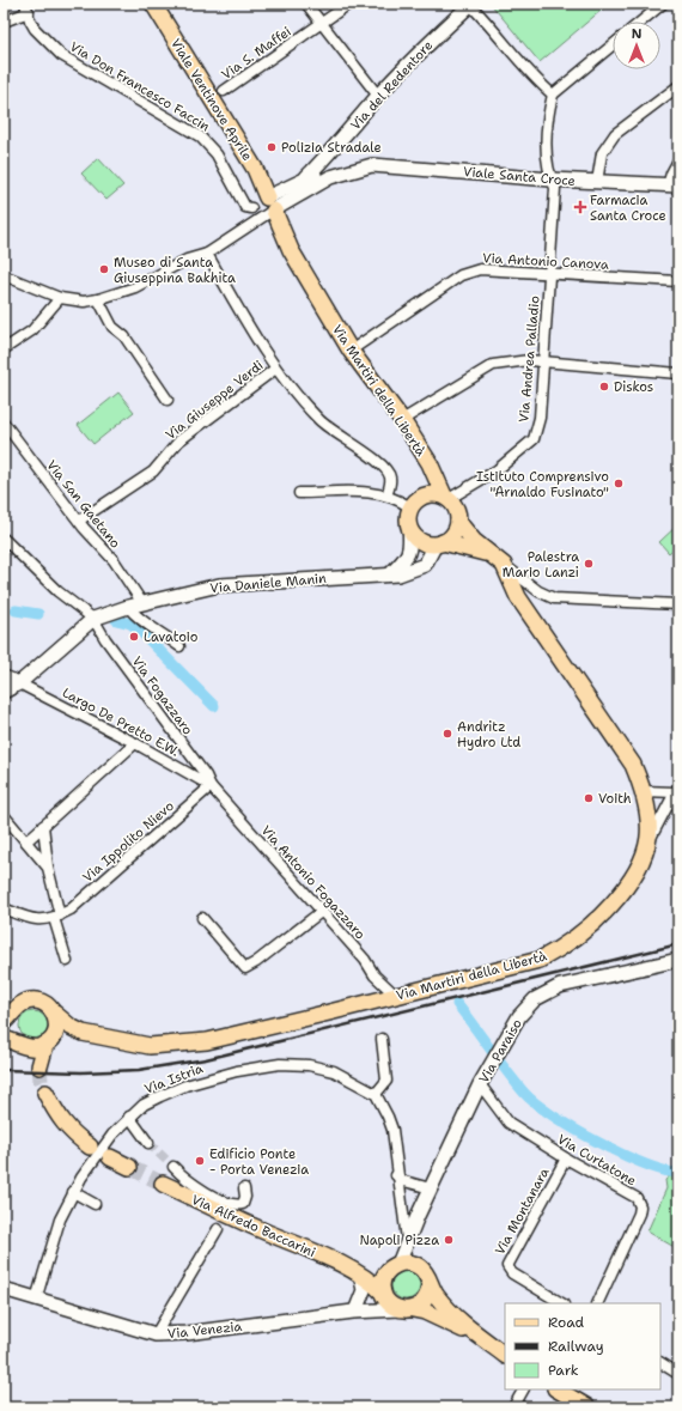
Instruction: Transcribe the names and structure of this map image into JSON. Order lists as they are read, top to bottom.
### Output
{
  "streets": {
    "main road": ["Viale Ventinove Aprile", "Via Martiri della Libertà", "Via Alfredo Baccarini"],
    "street": [
      "Via S. Maffei",
      "Via del Redentore",
      "Via Don Francesco Faccin",
      "Viale Santa Croce",
      "Via Antonio Canova",
      "Via Andrea Palladio",
      "Via Giuseppe Verdi",
      "Via San Gaetano",
      "Via Daniele Manin",
      "Via Fogazzaro",
      "Largo De Pretto E.W.",
      "Via Ippolito Nievo",
      "Via Antonio Fogazzaro",
      "Via Paraiso",
      "Via Istria",
      "Via Curtatone",
      "Via Montanara",
      "Via Venezia"
    ]
  },
  "crossings": [
    ["Via del Redentore", "Viale Santa Croce"],
    ["Viale Ventinove Aprile", "Viale Santa Croce"],
    ["Viale Ventinove Aprile", "Via Martiri della Libertà"],
    ["Viale Santa Croce", "Via Andrea Palladio"],
    ["Viale Santa Croce", "Via Martiri della Libertà"],
    ["Via Antonio Canova", "Via Andrea Palladio"],
    ["Via Antonio Canova", "Via Martiri della Libertà"],
    ["Via Andrea Palladio", "Via Martiri della Libertà"],
    ["Via Martiri della Libertà", "Via Antonio Fogazzaro"],
    ["Via Giuseppe Verdi", "Via San Gaetano"],
    ["Via San Gaetano", "Via Daniele Manin"],
    ["Via Daniele Manin", "Via Fogazzaro"],
    ["Via Fogazzaro", "Largo De Pretto E.W."],
    ["Via Fogazzaro", "Via Ippolito Nievo"],
    ["Via Fogazzaro", "Via Antonio Fogazzaro"],
    ["Largo De Pretto E.W.", "Via Ippolito Nievo"],
    ["Largo De Pretto E.W.", "Via Antonio Fogazzaro"],
    ["Via Ippolito Nievo", "Via Antonio Fogazzaro"],
    ["Via Paraiso", "Via Curtatone"],
    ["Via Paraiso", "Via Alfredo Baccarini"],
    ["Via Paraiso", "Via Venezia"],
    ["Via Istria", "Via Venezia"],
    ["Via Curtatone", "Via Montanara"],
    ["Via Alfredo Baccarini", "Via Venezia"]
  ],
  "places": {
    "other": [
      "Polizia Stradale",
      "Museo di Santa Giuseppina Bakhita",
      "Diskos",
      "Istituto Comprensivo \"Arnaldo Fusinato\"",
      "Palestra Mario Lanzi",
      "Lavatoio",
      "Andritz Hydro Ltd",
      "Voith",
      "Edificio Ponte - Porta Venezia",
      "Napoli Pizza"
    ],
    "health": ["Farmacia Santa Croce"]
  },
  "legend": ["Road", "Railway", "Park"],
  "north": "top"
}
